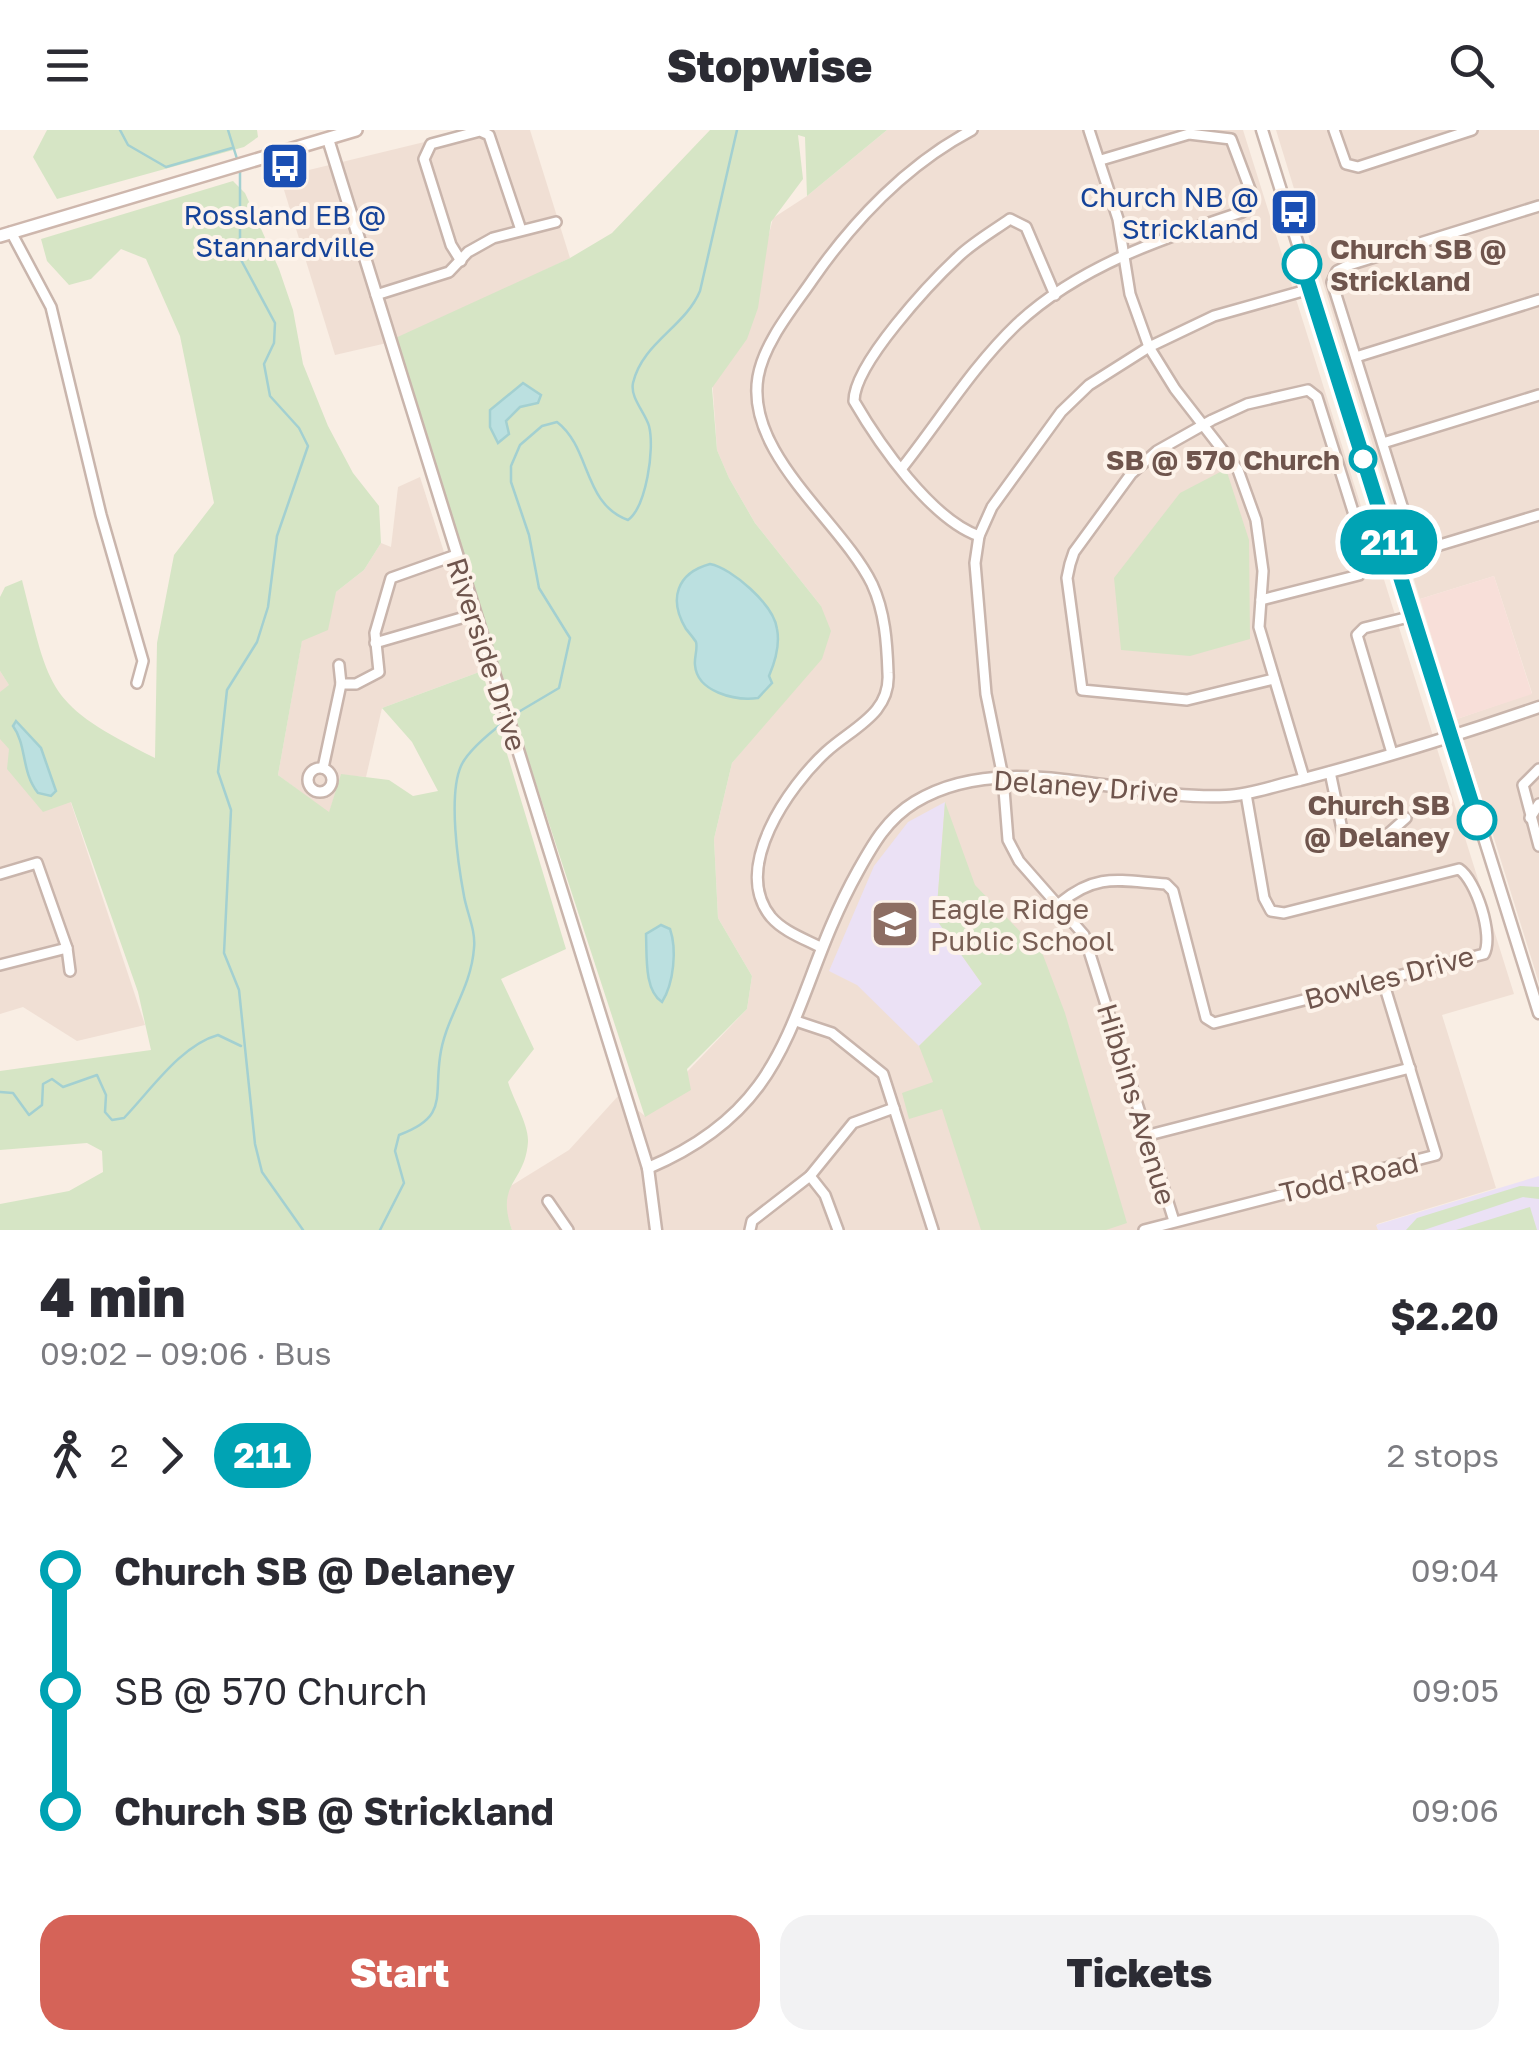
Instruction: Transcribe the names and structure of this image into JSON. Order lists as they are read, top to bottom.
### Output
{
  "streets": {
    "street": [
      "Riverside Drive",
      "Delaney Drive",
      "Bowles Drive",
      "Hibbins Avenue",
      "Todd Road"
    ]
  },
  "crossings": [
    ["Riverside Drive", "Delaney Drive"],
    ["Delaney Drive", "Bowles Drive"],
    ["Delaney Drive", "Hibbins Avenue"],
    ["Bowles Drive", "Hibbins Avenue"],
    ["Bowles Drive", "Todd Road"],
    ["Hibbins Avenue", "Todd Road"]
  ],
  "places": {
    "bus stop": ["Rossland EB @ Stannardville", "Church NB @ Strickland"],
    "other": ["Church SB @ Strickland", "SB @ 570 Church", "Church SB @ Delaney"],
    "school or university": ["Eagle Ridge Public School"]
  },
  "lines": ["bus line 211"],
  "page": {
    "header": "Stopwise",
    "on_map": "211",
    "heading": ["4 min", "09:02 – 09:06 · Bus", "$2.20"],
    "legs": ["2", "211", "2 stops"],
    "list": [
      {
        "name": "Church SB @ Delaney",
        "value": "09:04"
      },
      {
        "name": "SB @ 570 Church",
        "value": "09:05"
      },
      {
        "name": "Church SB @ Strickland",
        "value": "09:06"
      }
    ],
    "buttons": ["Start", "Tickets"]
  }
}
